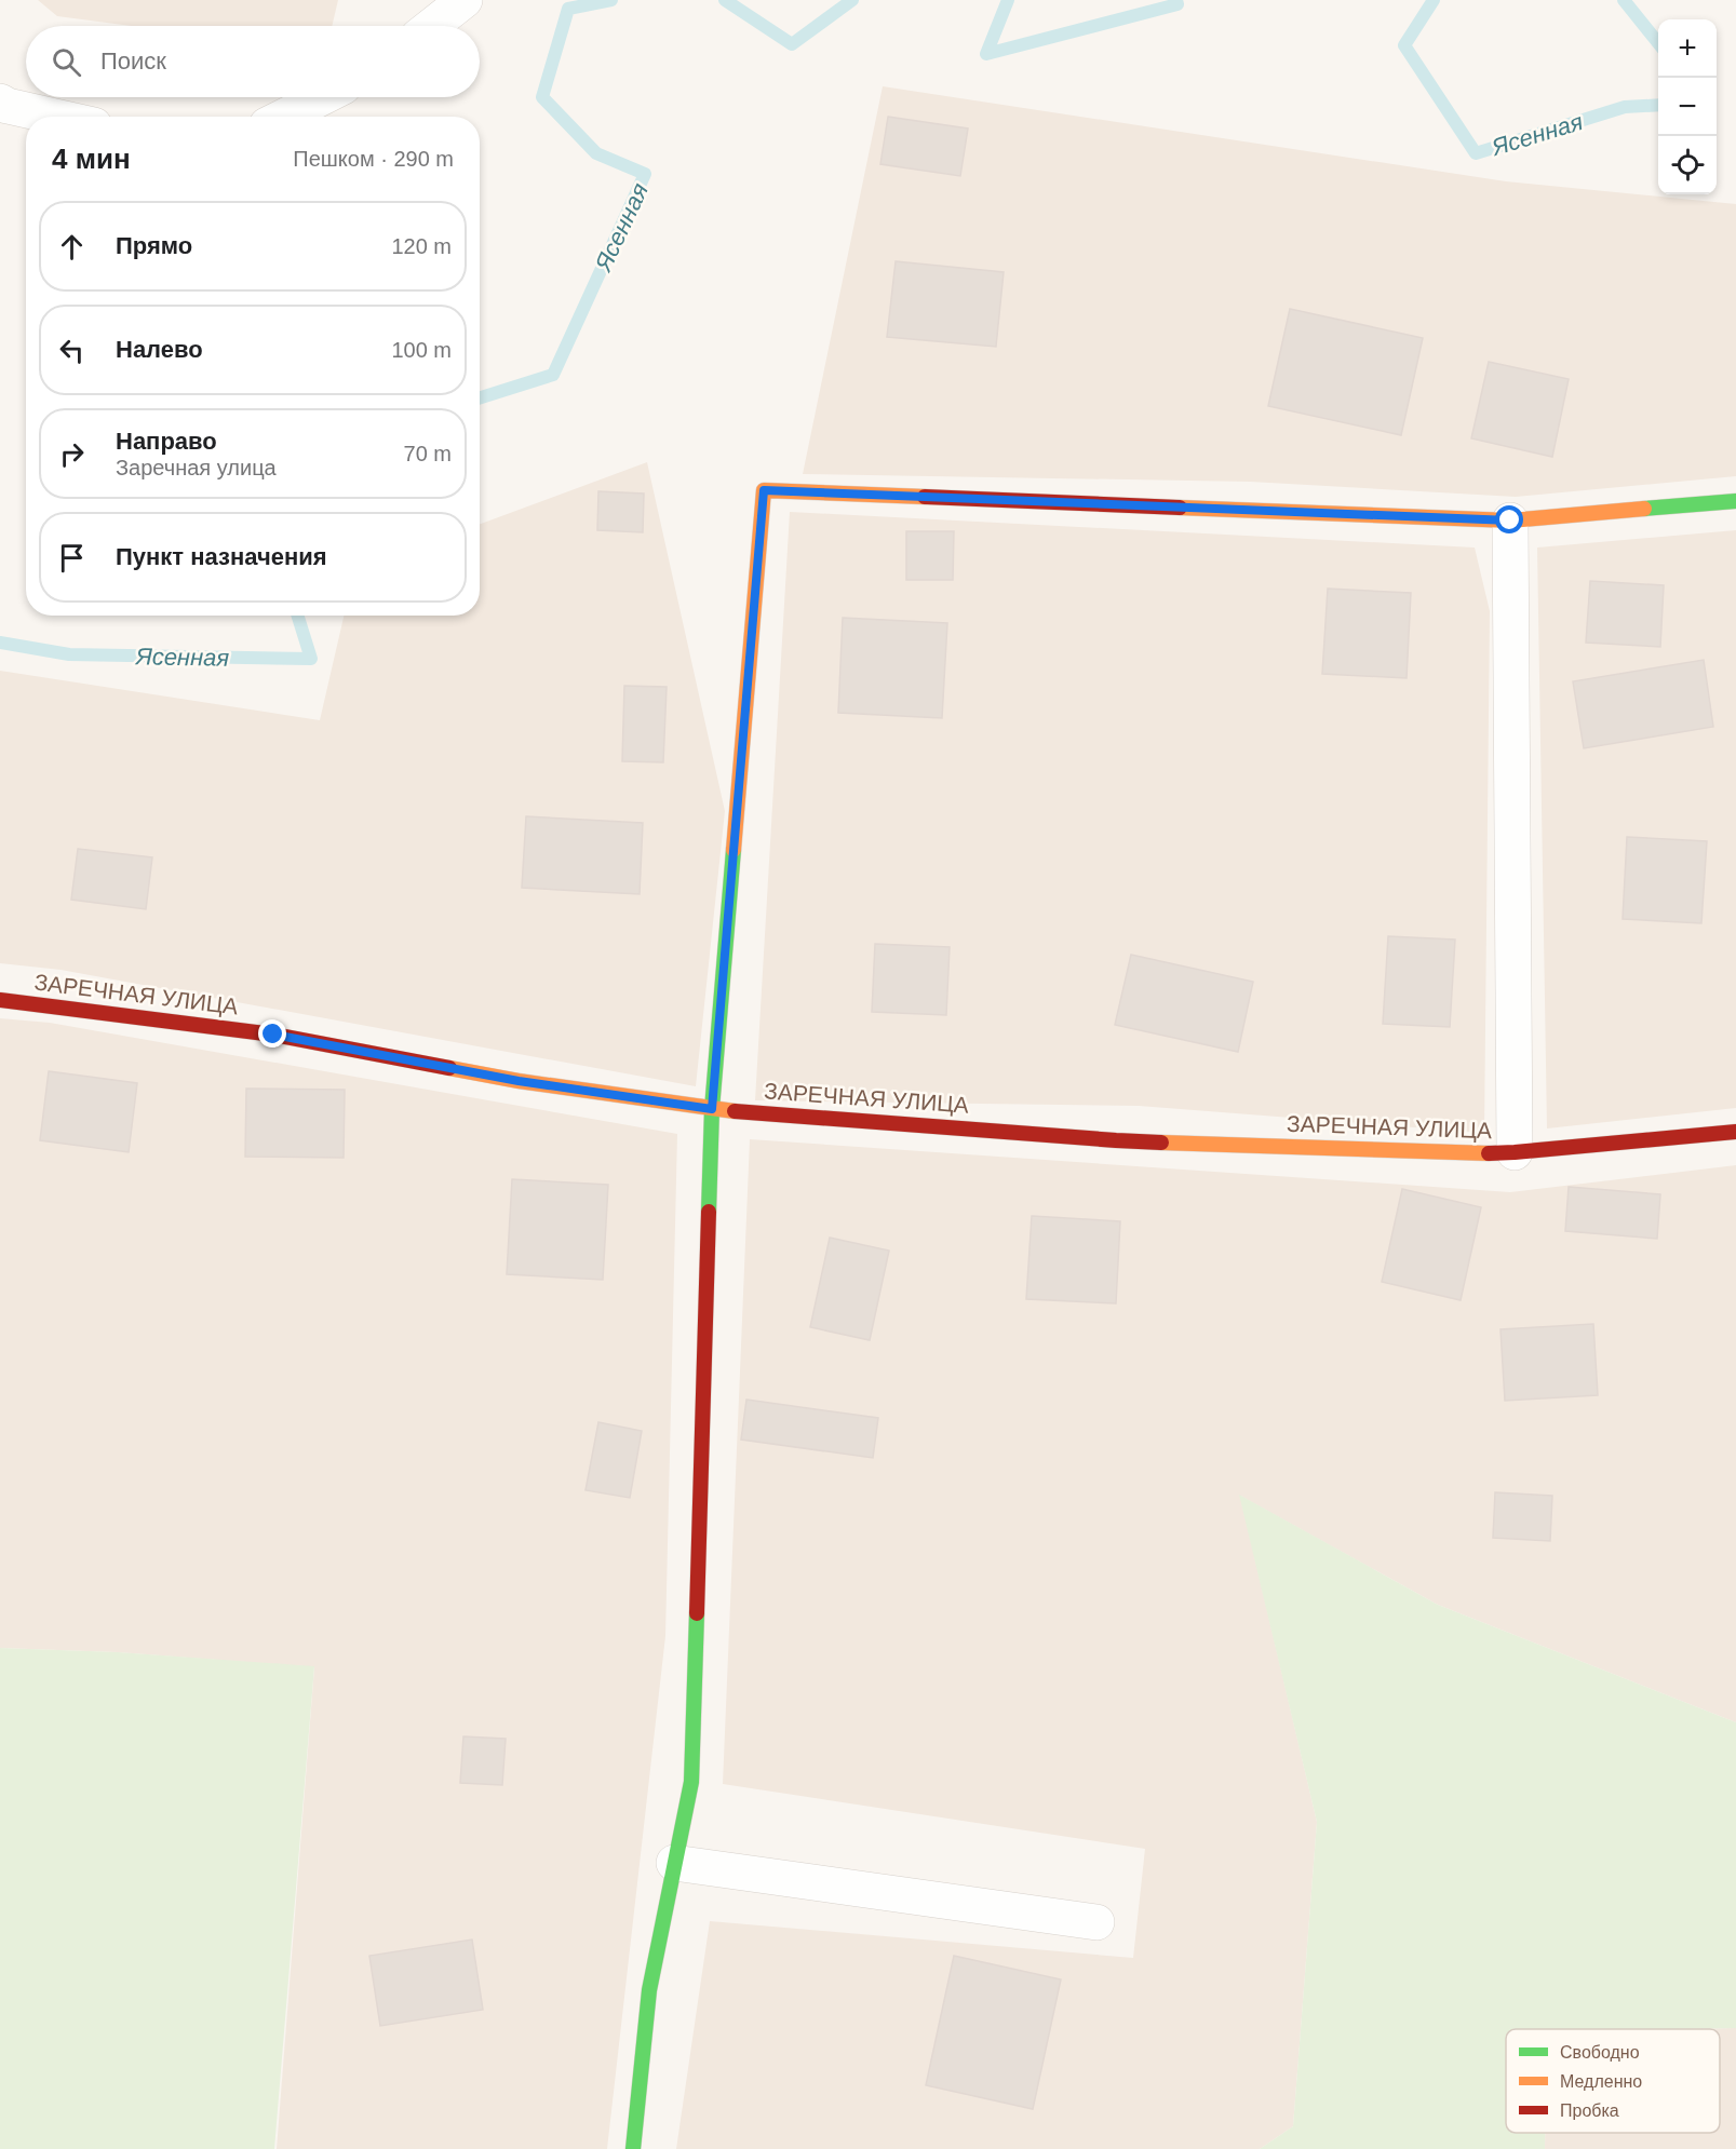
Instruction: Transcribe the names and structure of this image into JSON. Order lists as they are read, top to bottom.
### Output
{
  "streets": {
    "street": ["ЗАРЕЧНАЯ УЛИЦА"]
  },
  "water": ["Ясенная"],
  "legend": ["Свободно", "Медленно", "Пробка"],
  "page": {
    "map_buttons": ["+", "−"],
    "search": "Поиск",
    "heading": ["4 мин", "Пешком · 290 m"],
    "list": [
      ["Прямо", "120 m"],
      ["Налево", "100 m"],
      ["Направо", "Заречная улица", "70 m"],
      "Пункт назначения"
    ]
  }
}
